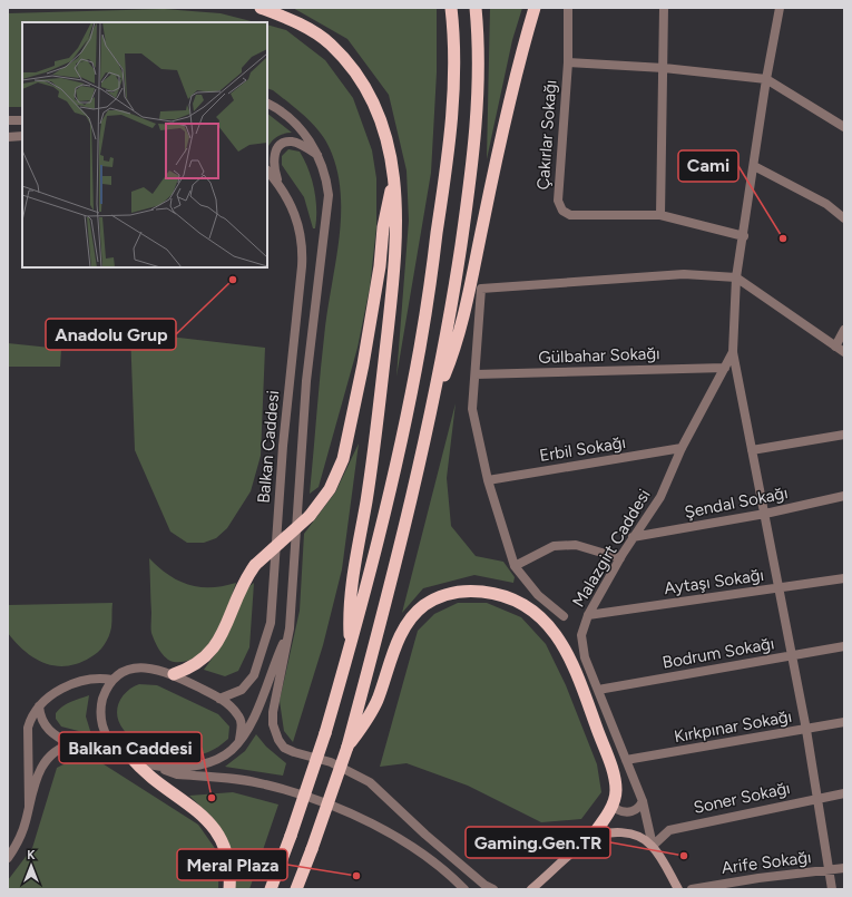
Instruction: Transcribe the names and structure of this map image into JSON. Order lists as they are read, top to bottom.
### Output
{
  "streets": {
    "main road": ["Malazgirt Caddesi"],
    "street": [
      "Çakırlar Sokağı",
      "Gülbahar Sokağı",
      "Balkan Caddesi",
      "Erbil Sokağı",
      "Şendal Sokağı",
      "Aytaşı Sokağı",
      "Bodrum Sokağı",
      "Kırkpınar Sokağı",
      "Soner Sokağı",
      "Arife Sokağı"
    ]
  },
  "crossings": [
    ["Gülbahar Sokağı", "Malazgirt Caddesi"],
    ["Erbil Sokağı", "Malazgirt Caddesi"],
    ["Şendal Sokağı", "Malazgirt Caddesi"],
    ["Malazgirt Caddesi", "Aytaşı Sokağı"],
    ["Malazgirt Caddesi", "Bodrum Sokağı"],
    ["Malazgirt Caddesi", "Kırkpınar Sokağı"],
    ["Malazgirt Caddesi", "Soner Sokağı"]
  ],
  "places": [
    "Cami",
    "Anadolu Grup",
    "Balkan Caddesi",
    "Gaming.Gen.TR",
    "Meral Plaza"
  ],
  "north": "top"
}
